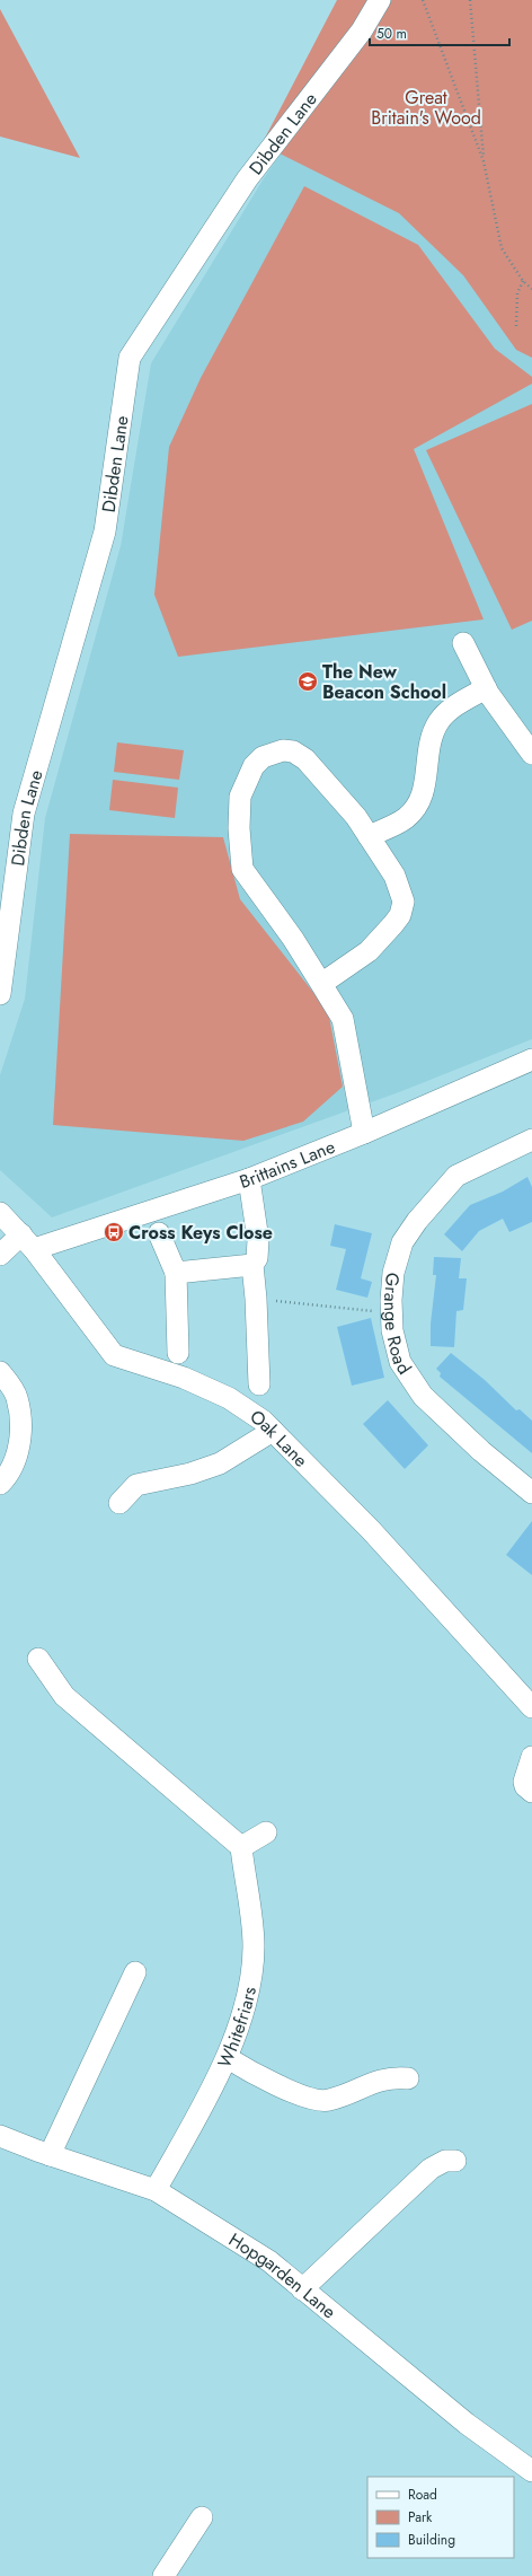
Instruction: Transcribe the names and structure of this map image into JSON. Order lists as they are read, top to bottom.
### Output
{
  "streets": {
    "street": [
      "Dibden Lane",
      "Brittains Lane",
      "Grange Road",
      "Oak Lane",
      "Whitefriars",
      "Hopgarden Lane"
    ]
  },
  "crossings": [
    ["Brittains Lane", "Oak Lane"],
    ["Whitefriars", "Hopgarden Lane"]
  ],
  "parks": ["Great Britain's Wood"],
  "places": {
    "school or university": ["The New Beacon School"],
    "bus stop": ["Cross Keys Close"]
  },
  "legend": ["Road", "Park", "Building"],
  "scale_bar": "50 m"
}
